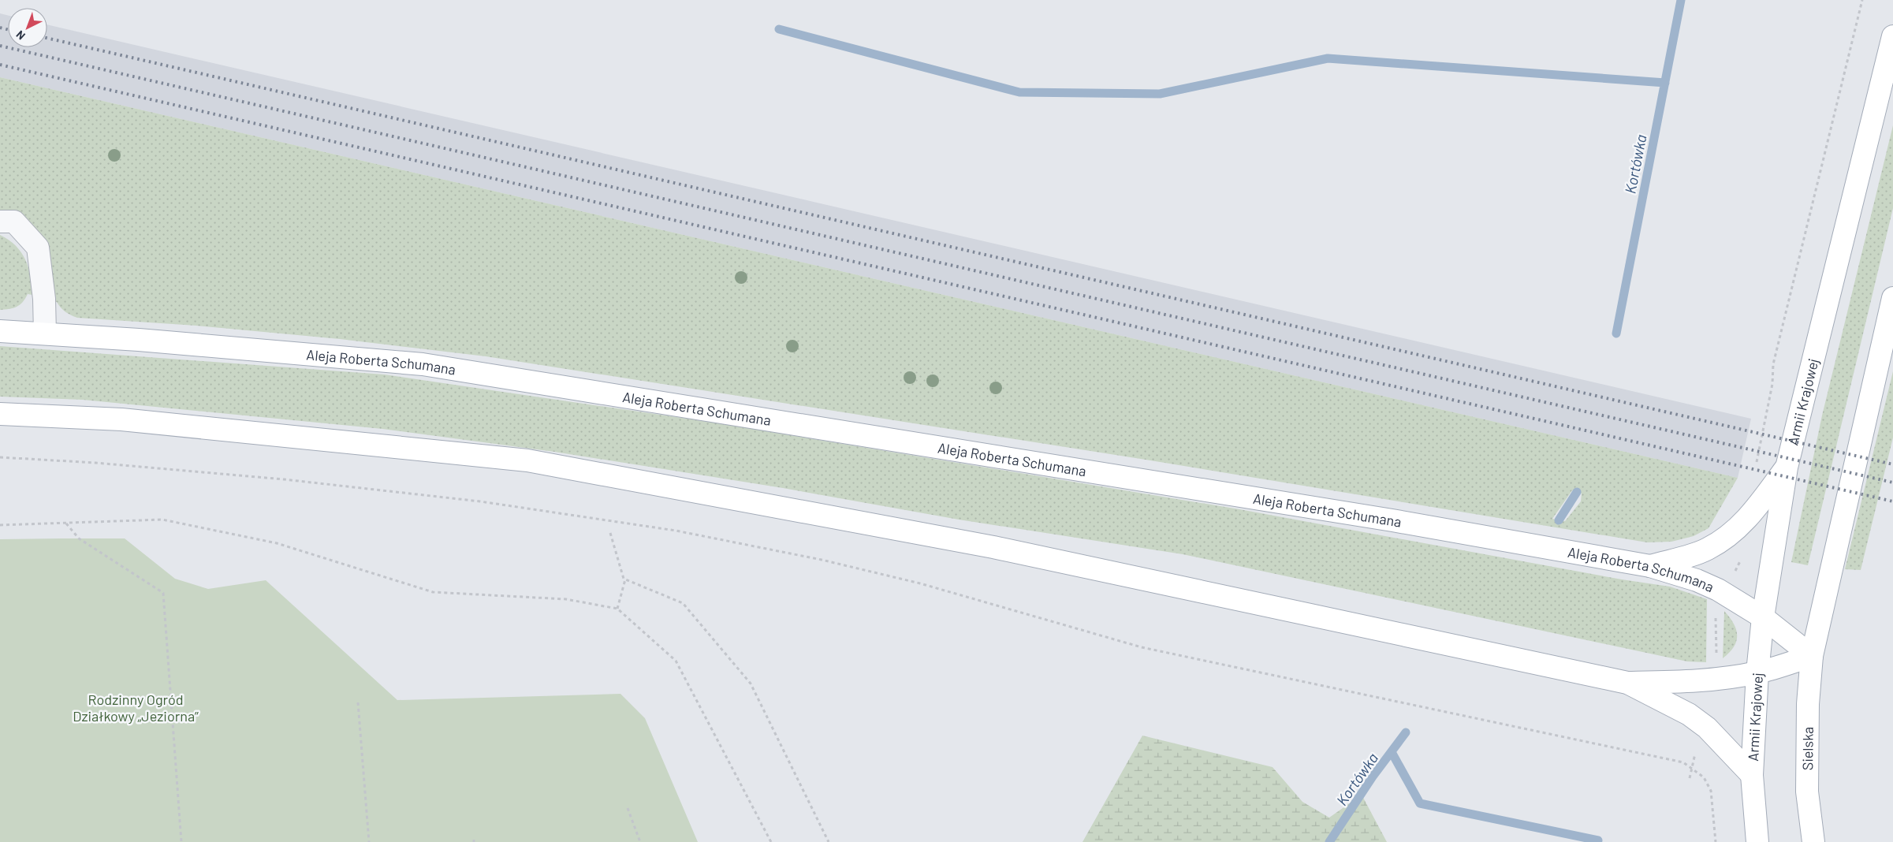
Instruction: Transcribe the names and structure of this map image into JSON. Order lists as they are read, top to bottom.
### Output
{
  "streets": {
    "main road": ["Aleja Roberta Schumana", "Armii Krajowej", "Sielska"]
  },
  "crossings": [
    ["Aleja Roberta Schumana", "Armii Krajowej"],
    ["Aleja Roberta Schumana", "Sielska"]
  ],
  "water": ["Kortówka"],
  "parks": ["Rodzinny Ogród Działkowy „Jeziorna”"],
  "north": "bottom left"
}
